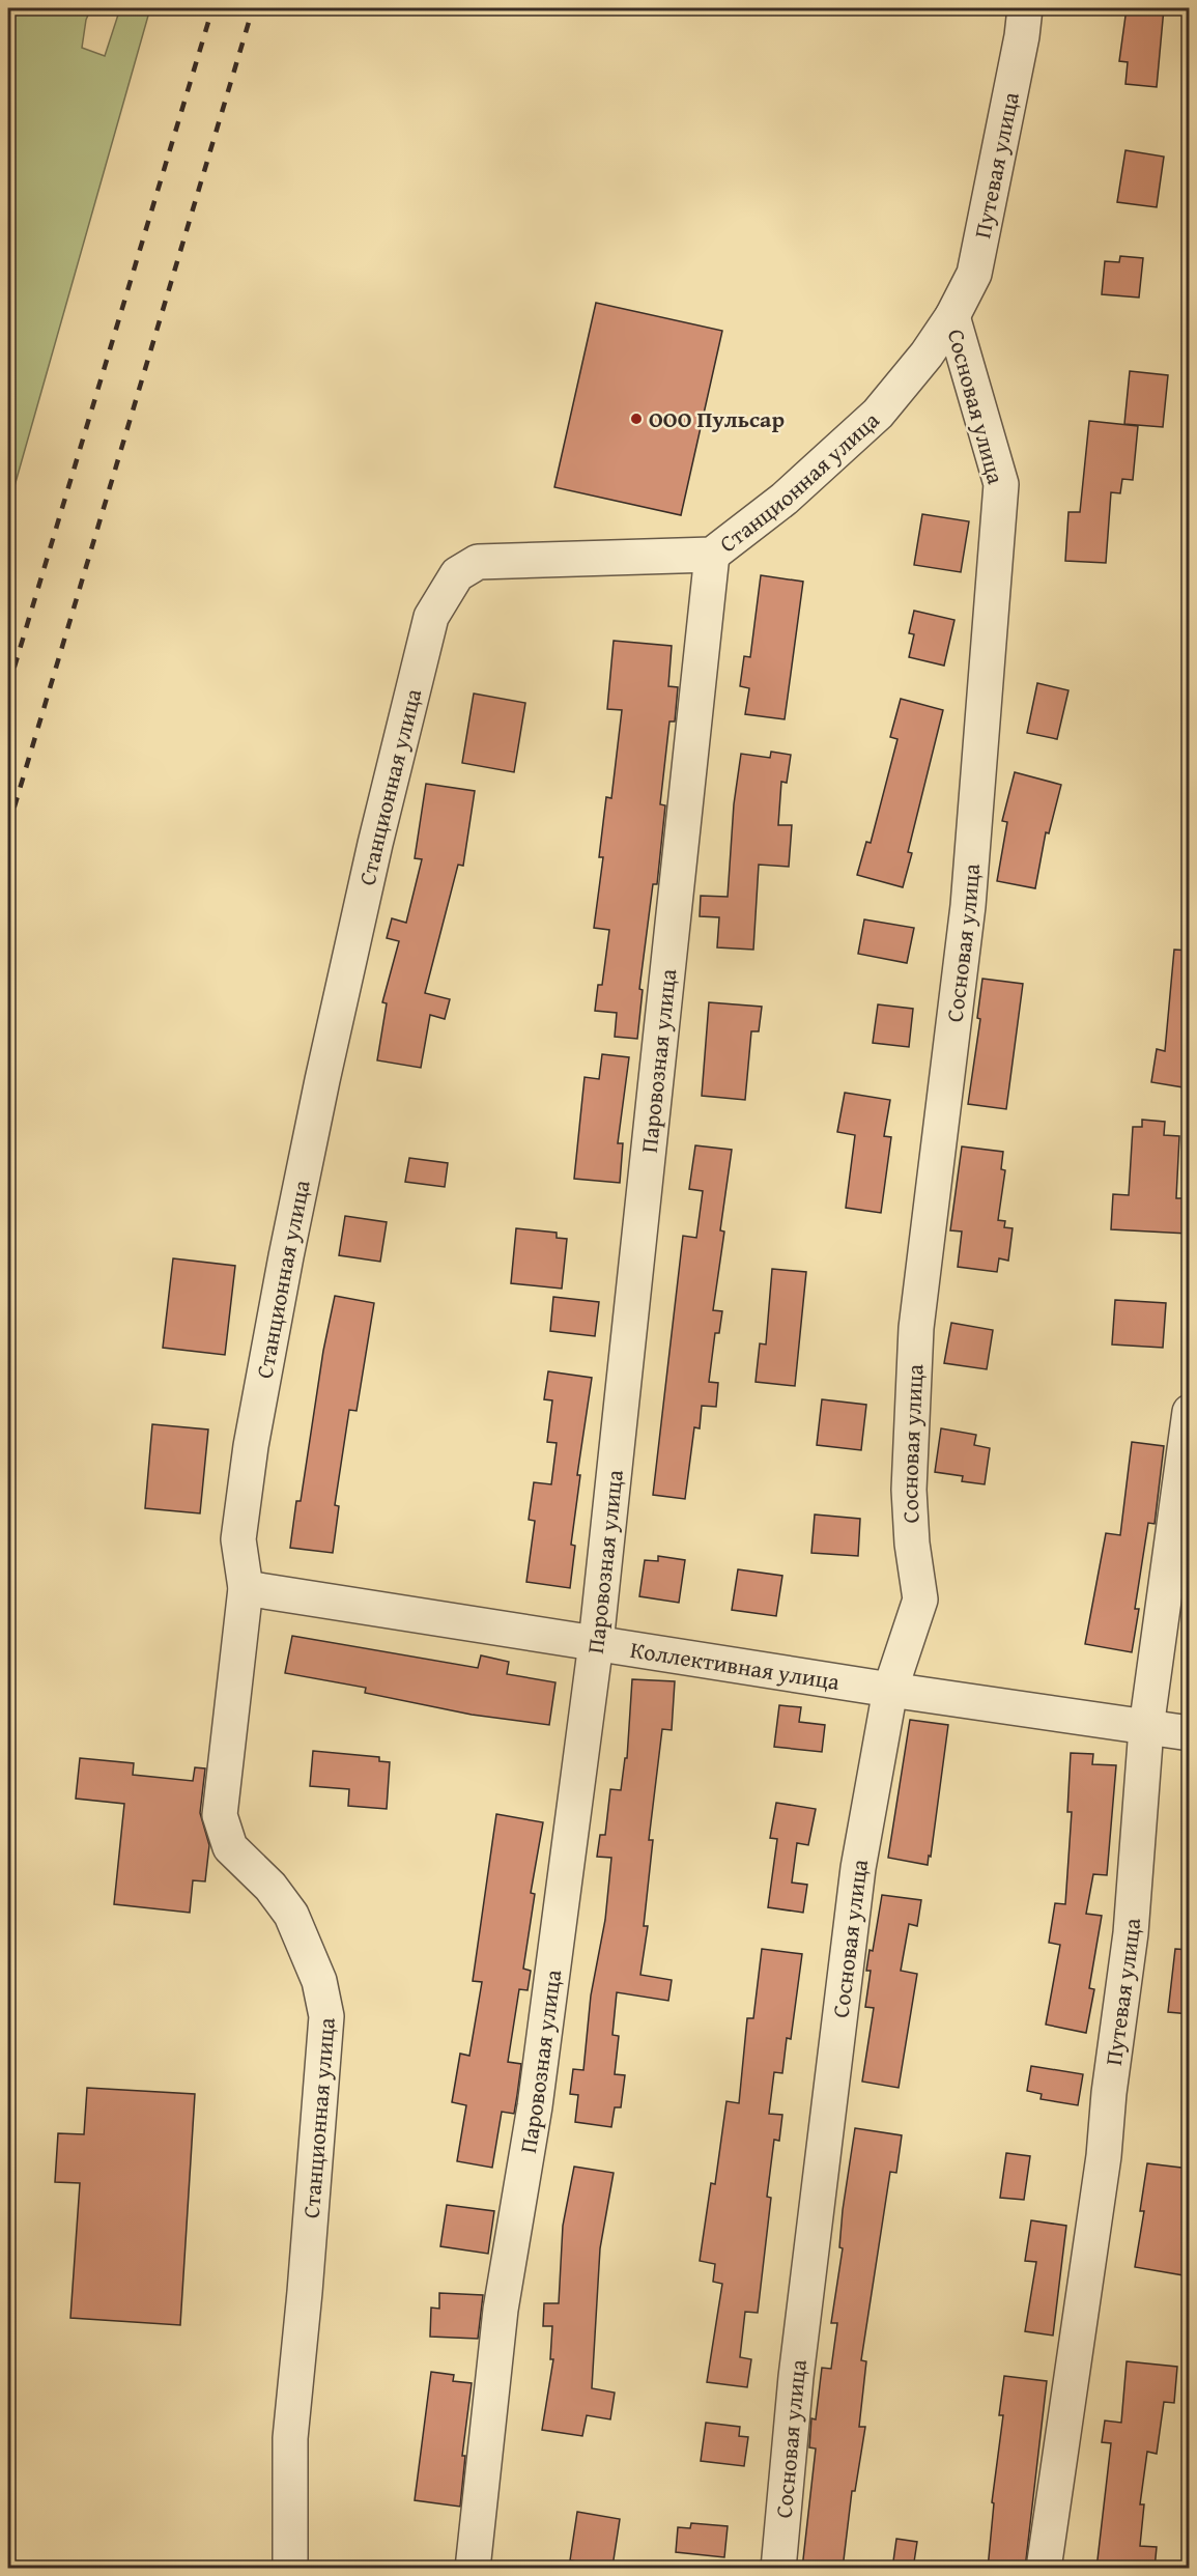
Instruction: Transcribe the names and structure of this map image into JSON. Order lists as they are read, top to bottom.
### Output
{
  "streets": {
    "street": [
      "Путевая улица",
      "Сосновая улица",
      "Станционная улица",
      "Паровозная улица",
      "Коллективная улица"
    ]
  },
  "crossings": [
    ["Путевая улица", "Сосновая улица"],
    ["Путевая улица", "Станционная улица"],
    ["Путевая улица", "Коллективная улица"],
    ["Сосновая улица", "Станционная улица"],
    ["Сосновая улица", "Коллективная улица"],
    ["Станционная улица", "Паровозная улица"],
    ["Станционная улица", "Коллективная улица"],
    ["Паровозная улица", "Коллективная улица"]
  ],
  "places": ["ООО Пульсар"]
}
